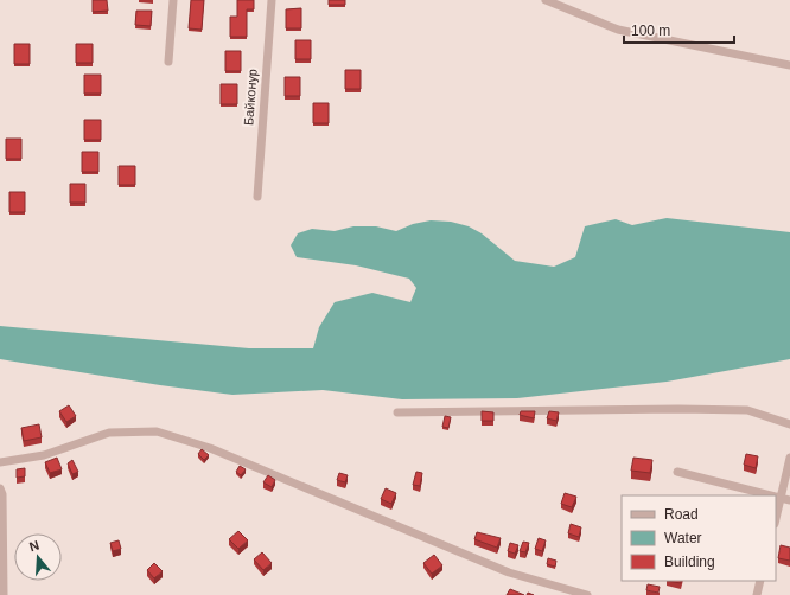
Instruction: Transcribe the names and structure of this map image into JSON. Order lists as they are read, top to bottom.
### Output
{
  "streets": {
    "street": ["Байконур"]
  },
  "legend": ["Road", "Water", "Building"],
  "scale_bar": "100 m",
  "north": "top"
}
